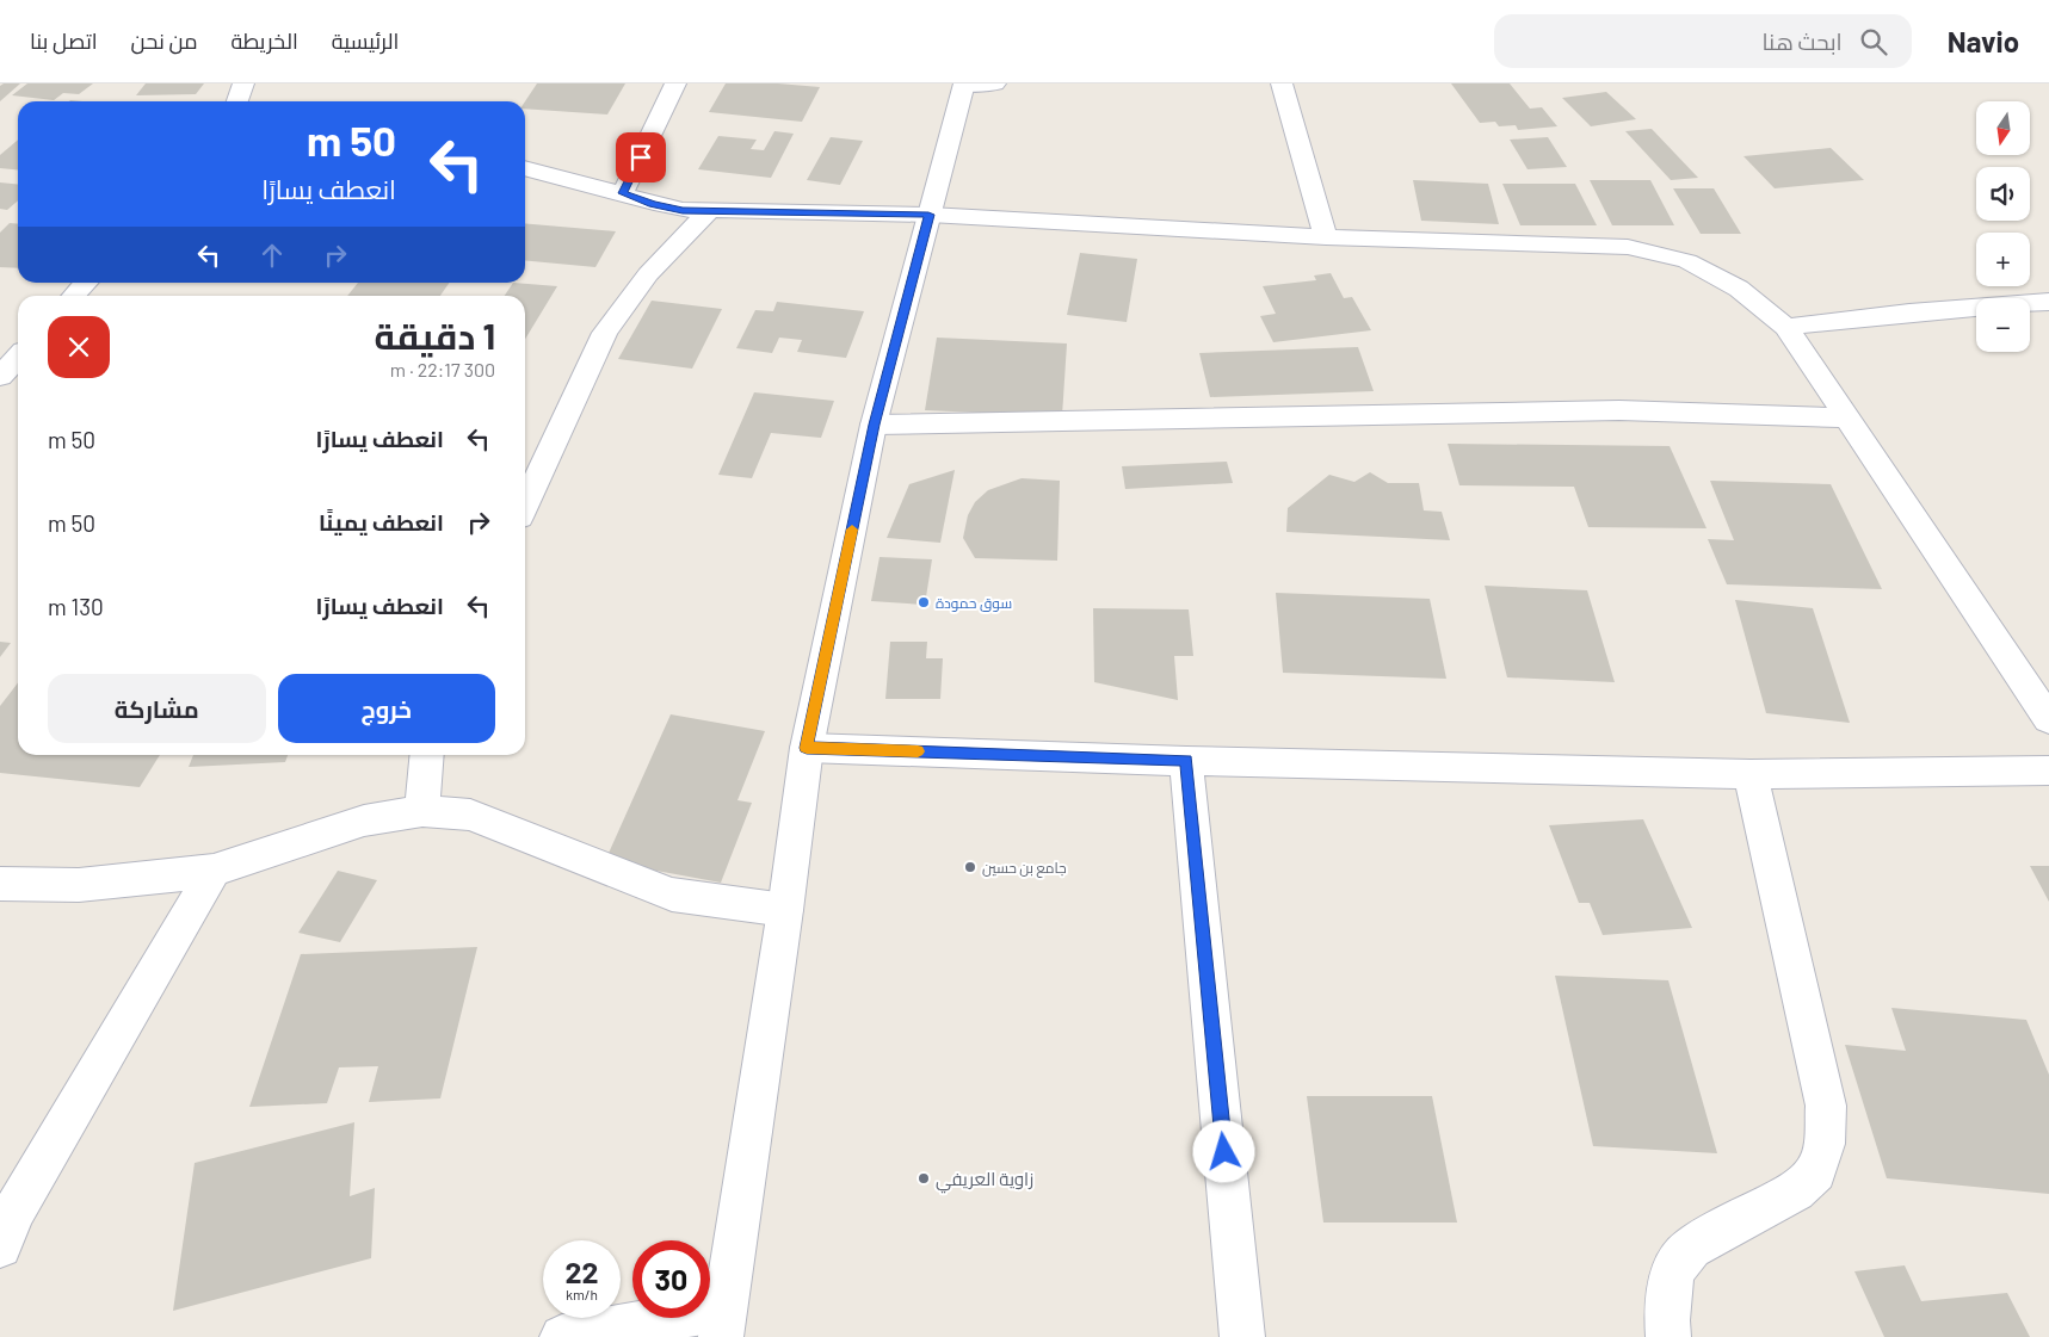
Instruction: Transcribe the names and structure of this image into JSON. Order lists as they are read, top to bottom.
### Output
{
  "places": ["سوق حمودة", "جامع بن حسين", "زاوية العريفي"],
  "north": "bottom",
  "page": {
    "header": "Navio",
    "search": "ابحث هنا",
    "nav": [
      "الرئيسية",
      "الخريطة",
      "من نحن",
      "اتصل بنا"
    ],
    "map_buttons": ["+", "−"],
    "turn": ["50 m", "انعطف يسارًا"],
    "heading": ["1 دقيقة", "300 m · 22:17"],
    "list": [
      {
        "name": "انعطف يسارًا",
        "value": "50 m"
      },
      {
        "name": "انعطف يمينًا",
        "value": "50 m"
      },
      {
        "name": "انعطف يسارًا",
        "value": "130 m"
      }
    ],
    "buttons": ["خروج", "مشاركة"],
    "speed": "22 km/h",
    "limit": "30"
  }
}
